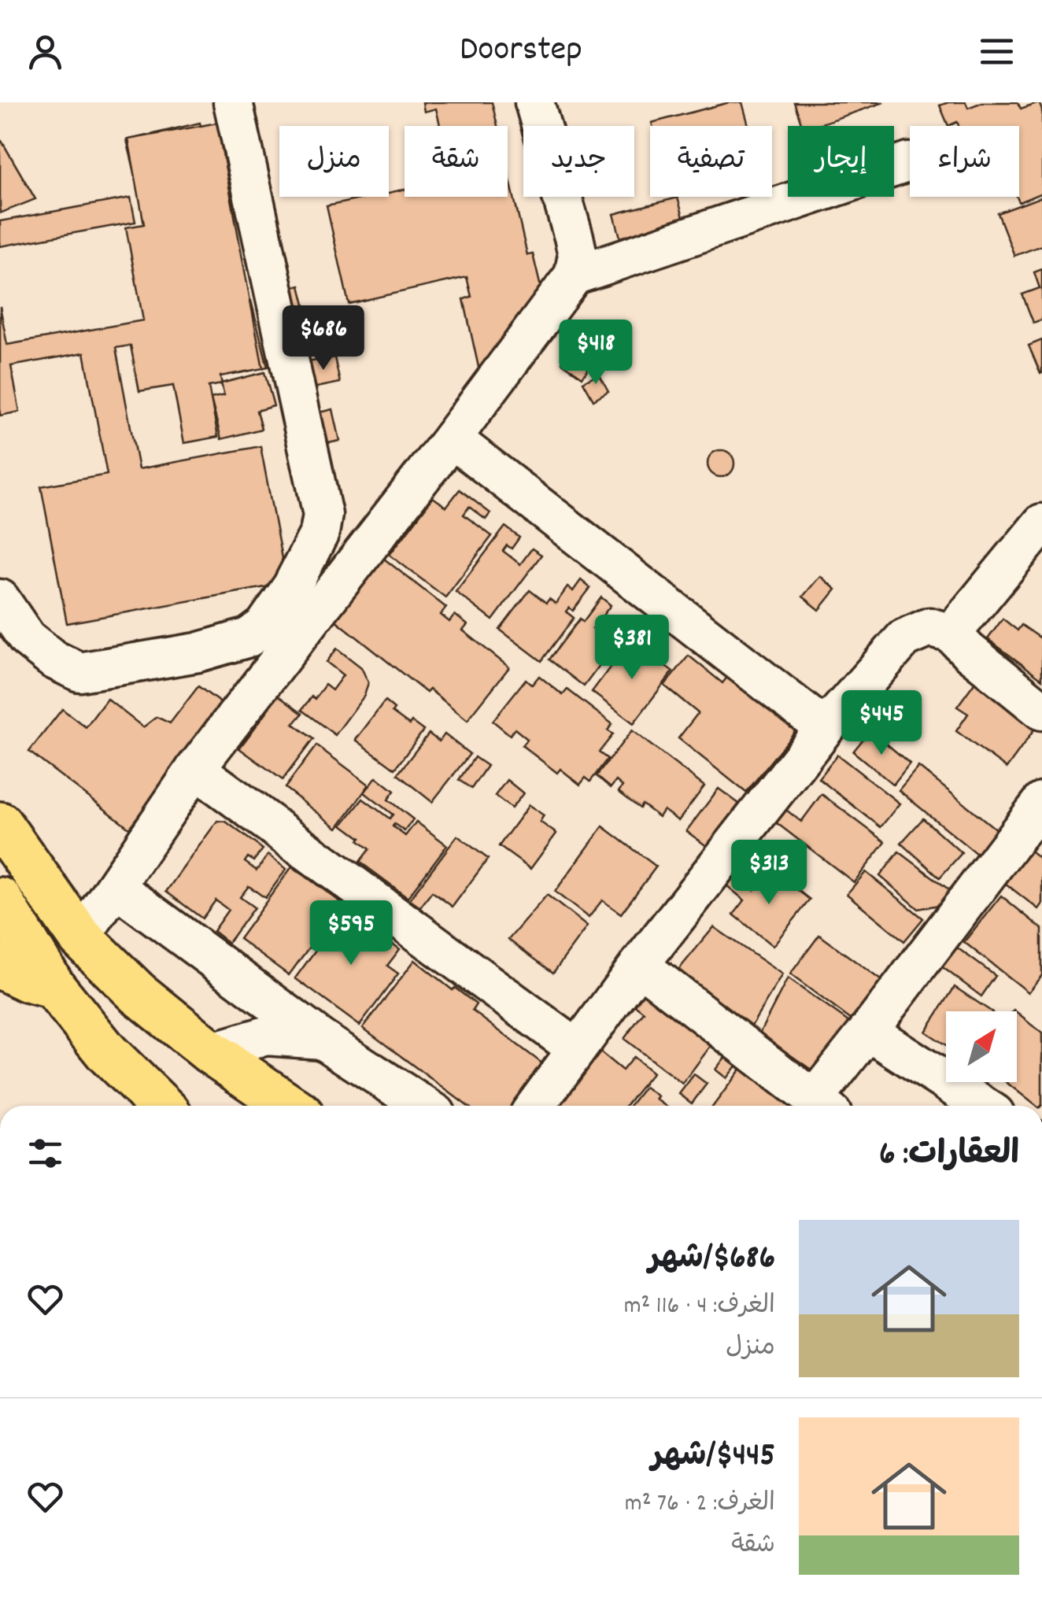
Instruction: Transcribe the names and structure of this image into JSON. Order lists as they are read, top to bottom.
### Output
{
  "north": "top right",
  "page": {
    "header": "Doorstep",
    "chip": [
      "شراء",
      "إيجار",
      "تصفية",
      "جديد",
      "شقة",
      "منزل"
    ],
    "price": [
      "$686",
      "$418",
      "$381",
      "$445",
      "$313",
      "$595"
    ],
    "heading": "العقارات: 6",
    "list": [
      {
        "name": "$686/شهر",
        "note": "الغرف: 4 · 116 m² · منزل"
      },
      {
        "name": "$445/شهر",
        "note": "الغرف: 2 · 76 m² · شقة"
      }
    ]
  }
}
